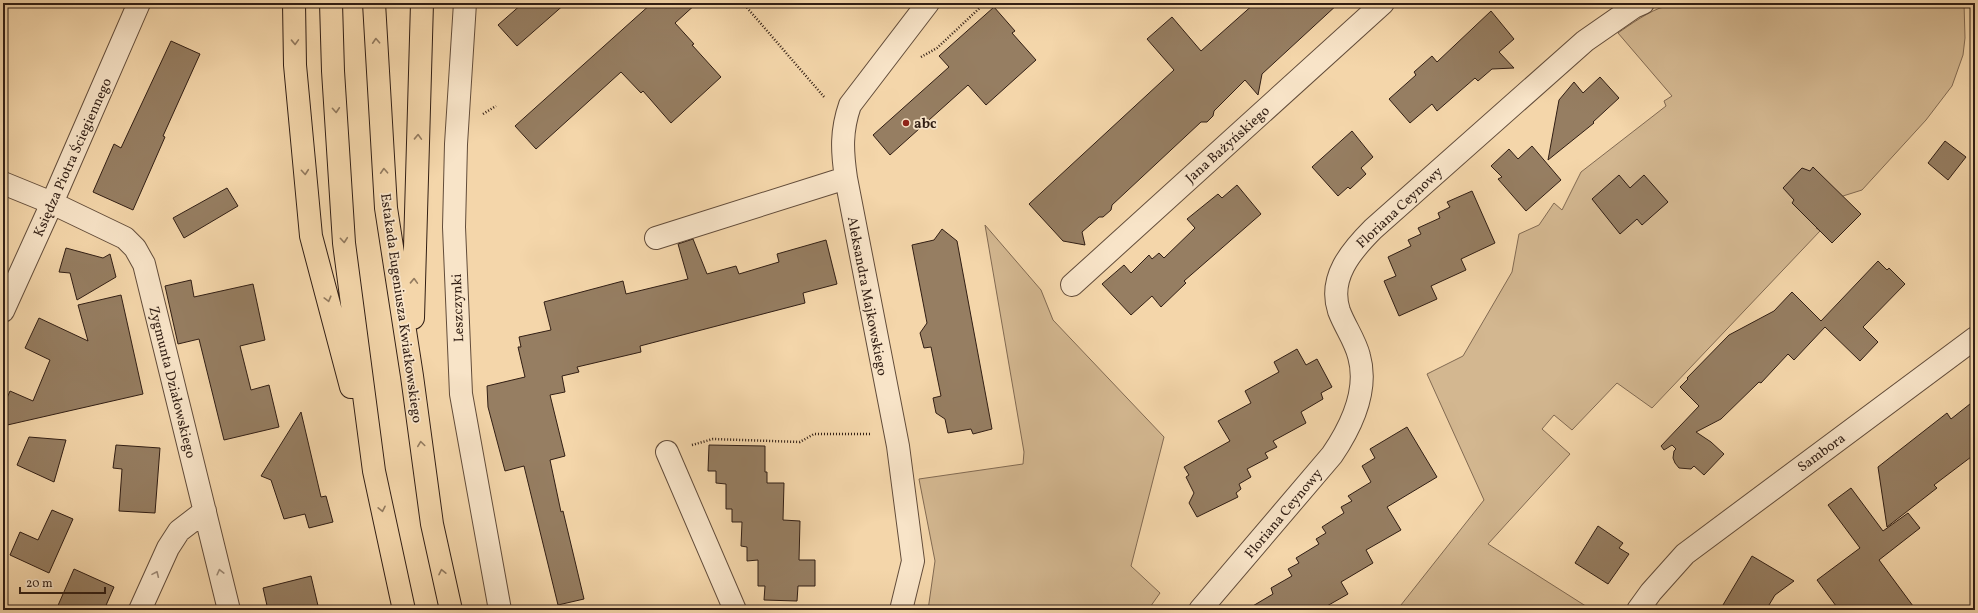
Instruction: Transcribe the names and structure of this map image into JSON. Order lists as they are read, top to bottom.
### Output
{
  "streets": {
    "highway": ["Estakada Eugeniusza Kwiatkowskiego"],
    "street": [
      "Jana Bażyńskiego",
      "Księdza Piotra Ściegiennego",
      "Floriana Ceynowy",
      "Aleksandra Majkowskiego",
      "Leszczynki",
      "Zygmunta Działowskiego",
      "Sambora"
    ]
  },
  "crossings": [
    ["Księdza Piotra Ściegiennego", "Zygmunta Działowskiego"]
  ],
  "places": ["abc"],
  "scale_bar": "20 m"
}
